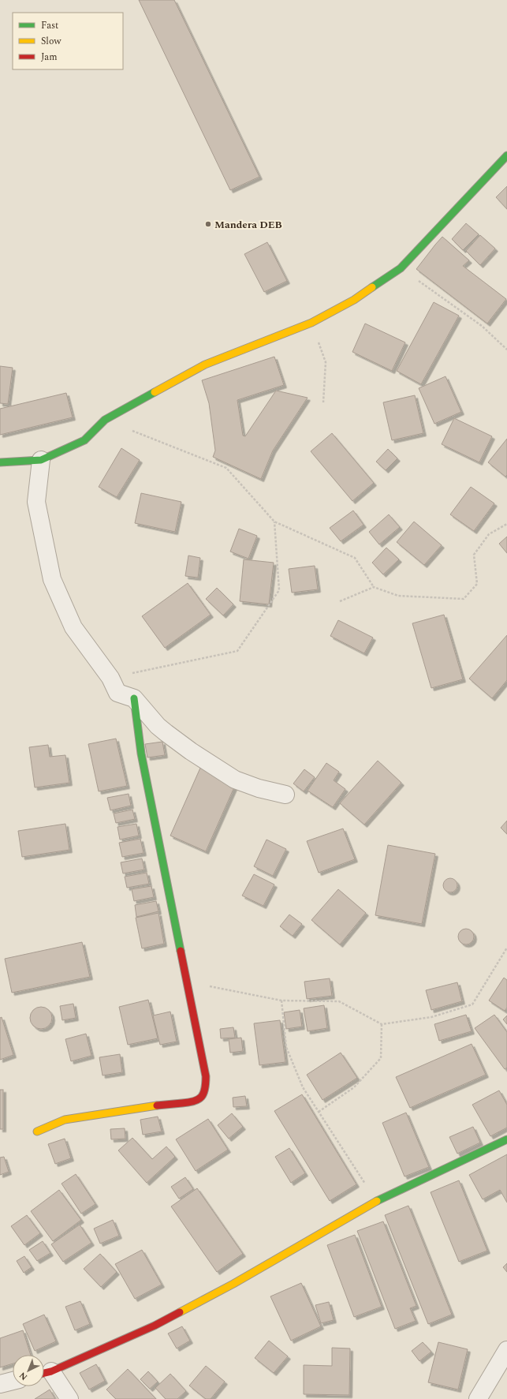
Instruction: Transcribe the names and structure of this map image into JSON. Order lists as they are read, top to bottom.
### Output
{
  "places": ["Mandera DEB"],
  "legend": ["Fast", "Slow", "Jam"],
  "north": "bottom left"
}
